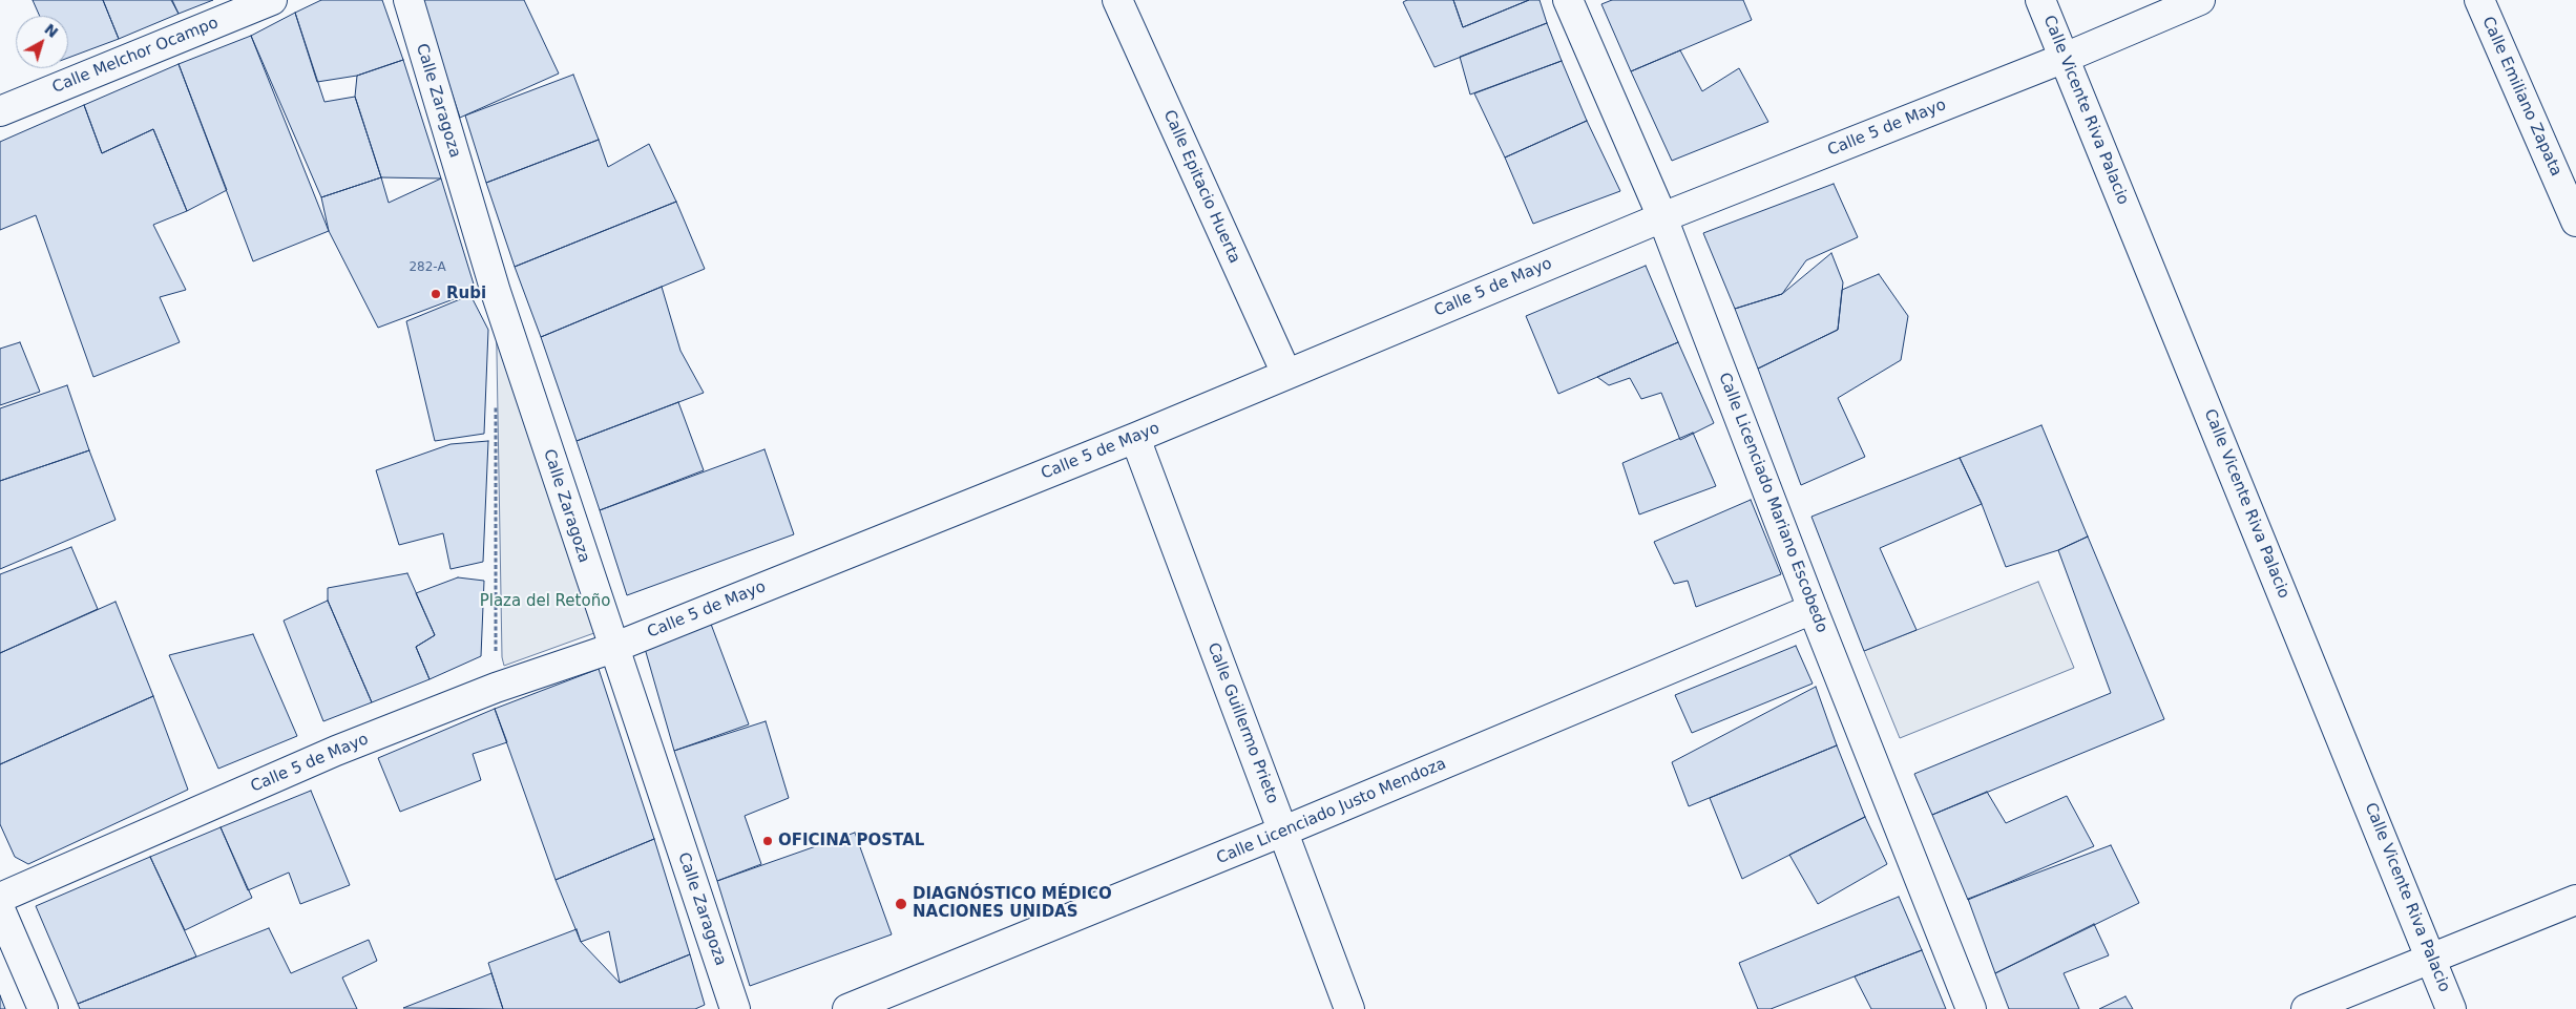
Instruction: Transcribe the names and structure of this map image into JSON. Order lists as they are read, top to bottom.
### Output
{
  "streets": {
    "street": [
      "Calle Melchor Ocampo",
      "Calle Emiliano Zapata",
      "Calle Zaragoza",
      "Calle Vicente Riva Palacio",
      "Calle 5 de Mayo",
      "Calle Epitacio Huerta",
      "Calle Licenciado Mariano Escobedo",
      "Calle Guillermo Prieto",
      "Calle Licenciado Justo Mendoza"
    ]
  },
  "crossings": [
    ["Calle Zaragoza", "Calle 5 de Mayo"],
    ["Calle Vicente Riva Palacio", "Calle 5 de Mayo"],
    ["Calle 5 de Mayo", "Calle Epitacio Huerta"],
    ["Calle 5 de Mayo", "Calle Licenciado Mariano Escobedo"],
    ["Calle 5 de Mayo", "Calle Guillermo Prieto"],
    ["Calle Licenciado Mariano Escobedo", "Calle Licenciado Justo Mendoza"],
    ["Calle Guillermo Prieto", "Calle Licenciado Justo Mendoza"]
  ],
  "parks": ["Plaza del Retoño"],
  "places": ["Rubi", "OFICINA POSTAL", "DIAGNÓSTICO MÉDICO NACIONES UNIDAS"],
  "house_numbers": ["282-A"],
  "north": "top right"
}
